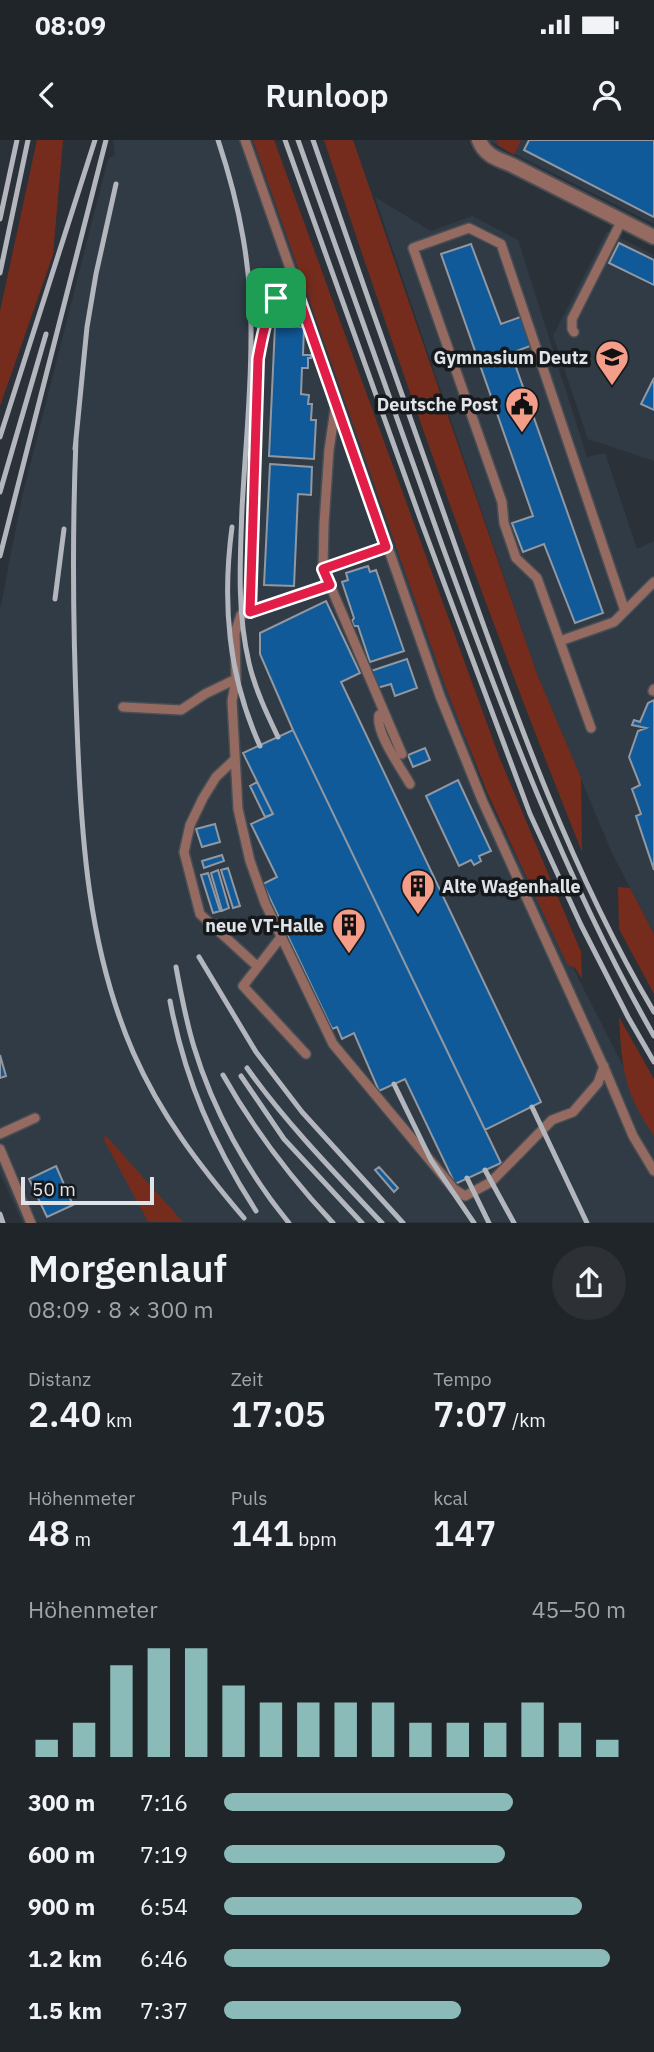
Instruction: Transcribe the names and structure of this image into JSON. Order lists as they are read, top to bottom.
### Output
{
  "places": {
    "school or university": ["Gymnasium Deutz"],
    "public building": ["Deutsche Post"],
    "building": ["Alte Wagenhalle", "neue VT-Halle"]
  },
  "scale_bar": "50 m",
  "page": {
    "status": "08:09",
    "header": "Runloop",
    "scale": "50 m",
    "heading": ["Morgenlauf", "08:09 · 8 × 300 m"],
    "stats": [
      ["Distanz", "2.40 km"],
      ["Zeit", "17:05"],
      ["Tempo", "7:07 /km"],
      ["Höhenmeter", "48 m"],
      ["Puls", "141 bpm"],
      ["kcal", "147"]
    ],
    "chart": ["Höhenmeter", "45–50 m"],
    "list": [
      {
        "name": "300 m",
        "note": "7:16"
      },
      {
        "name": "600 m",
        "note": "7:19"
      },
      {
        "name": "900 m",
        "note": "6:54"
      },
      {
        "name": "1.2 km",
        "note": "6:46"
      },
      {
        "name": "1.5 km",
        "note": "7:37"
      }
    ]
  }
}
